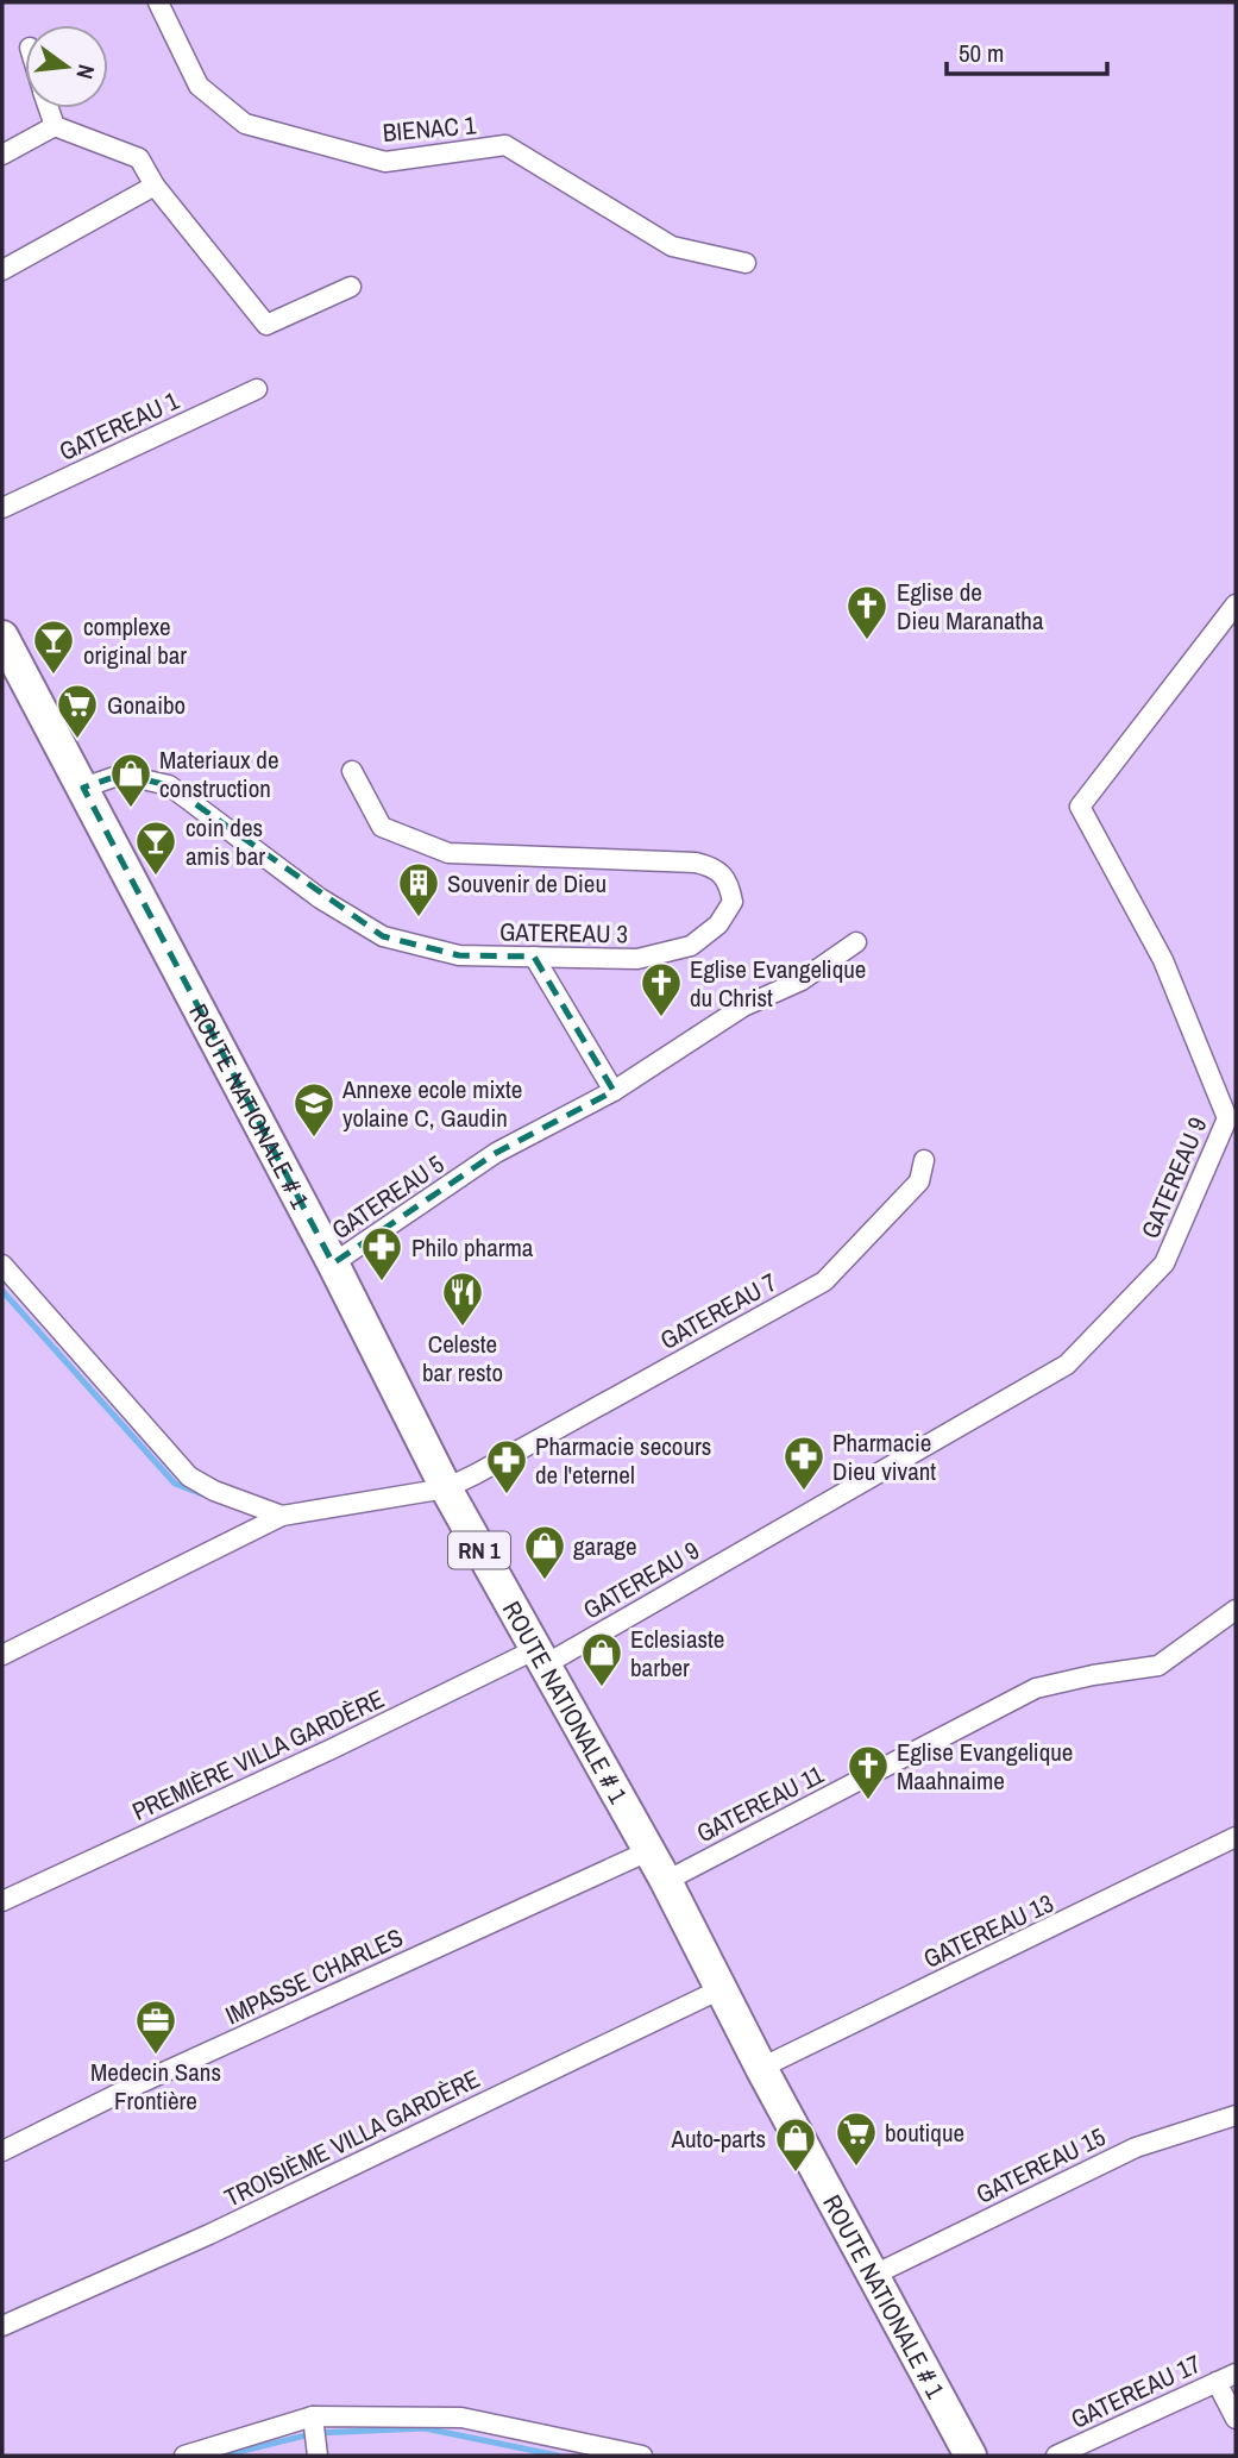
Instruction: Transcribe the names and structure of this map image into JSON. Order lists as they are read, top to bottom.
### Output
{
  "streets": {
    "main road": ["ROUTE NATIONALE # 1", "RN 1"],
    "street": [
      "BIENAC 1",
      "GATEREAU 1",
      "GATEREAU 3",
      "GATEREAU 9",
      "GATEREAU 5",
      "GATEREAU 7",
      "PREMIÈRE VILLA GARDÈRE",
      "GATEREAU 11",
      "GATEREAU 13",
      "IMPASSE CHARLES",
      "TROISIÈME VILLA GARDÈRE",
      "GATEREAU 15",
      "GATEREAU 17"
    ]
  },
  "crossings": [
    ["GATEREAU 3", "ROUTE NATIONALE # 1"],
    ["ROUTE NATIONALE # 1", "GATEREAU 9"],
    ["ROUTE NATIONALE # 1", "GATEREAU 5"],
    ["ROUTE NATIONALE # 1", "GATEREAU 7"],
    ["ROUTE NATIONALE # 1", "PREMIÈRE VILLA GARDÈRE"],
    ["ROUTE NATIONALE # 1", "GATEREAU 11"],
    ["ROUTE NATIONALE # 1", "GATEREAU 13"],
    ["ROUTE NATIONALE # 1", "IMPASSE CHARLES"],
    ["ROUTE NATIONALE # 1", "TROISIÈME VILLA GARDÈRE"],
    ["ROUTE NATIONALE # 1", "GATEREAU 15"],
    ["GATEREAU 9", "PREMIÈRE VILLA GARDÈRE"]
  ],
  "places": {
    "church": ["Eglise de Dieu Maranatha", "Eglise Evangelique du Christ", "Eglise Evangelique Maahnaime"],
    "bar": ["complexe original bar", "coin des amis bar"],
    "supermarket": ["Gonaibo", "boutique"],
    "shop": [
      "Materiaux de construction",
      "garage",
      "Eclesiaste barber",
      "Auto-parts"
    ],
    "building": ["Souvenir de Dieu"],
    "school or university": ["Annexe ecole mixte yolaine C, Gaudin"],
    "pharmacy": ["Philo pharma", "Pharmacie Dieu vivant", "Pharmacie secours de l'eternel"],
    "restaurant": ["Celeste bar resto"],
    "office": ["Medecin Sans Frontière"]
  },
  "scale_bar": "50 m",
  "north": "right"
}
